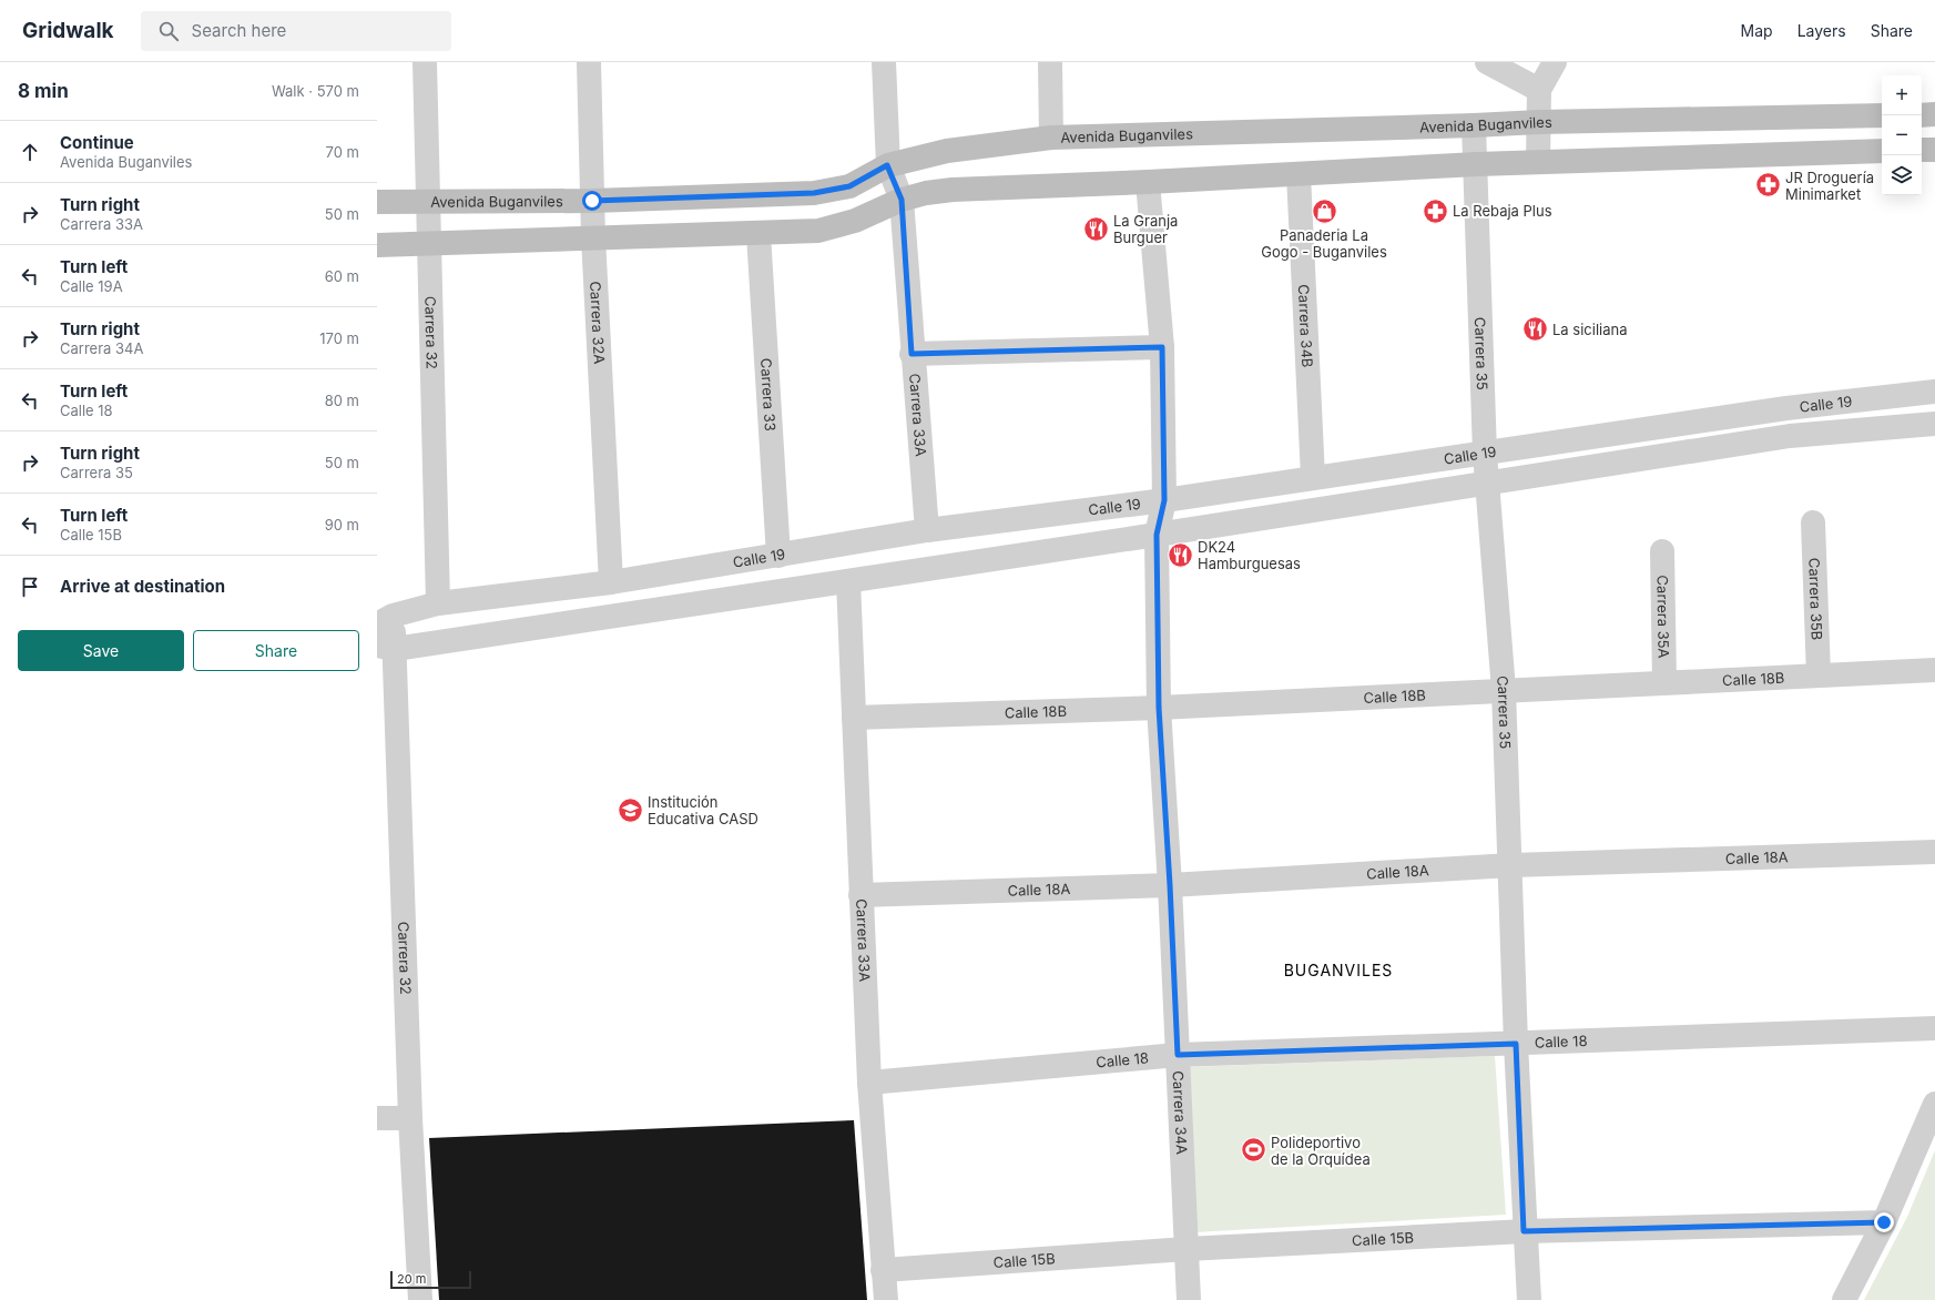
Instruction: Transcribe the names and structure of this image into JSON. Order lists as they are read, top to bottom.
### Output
{
  "streets": {
    "main road": ["Avenida Buganviles"],
    "street": [
      "Carrera 32A",
      "Carrera 34B",
      "Carrera 32",
      "Carrera 35",
      "Carrera 33",
      "Calle 19",
      "Carrera 33A",
      "Carrera 35B",
      "Carrera 35A",
      "Calle 18B",
      "Calle 18A",
      "Calle 18",
      "Carrera 34A",
      "Calle 15B"
    ]
  },
  "crossings": [
    ["Avenida Buganviles", "Carrera 32A"],
    ["Avenida Buganviles", "Carrera 32"],
    ["Avenida Buganviles", "Carrera 35"],
    ["Avenida Buganviles", "Carrera 33A"],
    ["Carrera 32A", "Calle 19"],
    ["Carrera 34B", "Calle 19"],
    ["Carrera 32", "Calle 19"],
    ["Carrera 35", "Calle 19"],
    ["Carrera 35", "Calle 18B"],
    ["Carrera 35", "Calle 18A"],
    ["Carrera 35", "Calle 18"],
    ["Carrera 35", "Calle 15B"],
    ["Carrera 33", "Calle 19"],
    ["Calle 19", "Carrera 33A"],
    ["Calle 19", "Carrera 34A"],
    ["Carrera 33A", "Calle 18B"],
    ["Carrera 33A", "Calle 18A"],
    ["Carrera 33A", "Calle 18"],
    ["Carrera 33A", "Calle 15B"],
    ["Carrera 35B", "Calle 18B"],
    ["Carrera 35A", "Calle 18B"],
    ["Calle 18B", "Carrera 34A"],
    ["Calle 18A", "Carrera 34A"],
    ["Calle 18", "Carrera 34A"],
    ["Carrera 34A", "Calle 15B"]
  ],
  "districts": ["BUGANVILES"],
  "places": {
    "pharmacy": ["JR Droguería Minimarket", "La Rebaja Plus"],
    "shop": ["Panaderia La Gogo - Buganviles"],
    "restaurant": ["La Granja Burguer", "La siciliana", "DK24 Hamburguesas"],
    "school or university": ["Institución Educativa CASD"],
    "sports": ["Polideportivo de la Orquídea"]
  },
  "scale_bar": "20 m",
  "page": {
    "header": "Gridwalk",
    "search": "Search here",
    "nav": ["Map", "Layers", "Share"],
    "heading": ["8 min", "Walk · 570 m"],
    "map_buttons": ["+", "−"],
    "list": [
      ["Continue", "Avenida Buganviles", "70 m"],
      ["Turn right", "Carrera 33A", "50 m"],
      ["Turn left", "Calle 19A", "60 m"],
      ["Turn right", "Carrera 34A", "170 m"],
      ["Turn left", "Calle 18", "80 m"],
      ["Turn right", "Carrera 35", "50 m"],
      ["Turn left", "Calle 15B", "90 m"],
      "Arrive at destination"
    ],
    "buttons": ["Save", "Share"],
    "scale": "20 m"
  }
}
